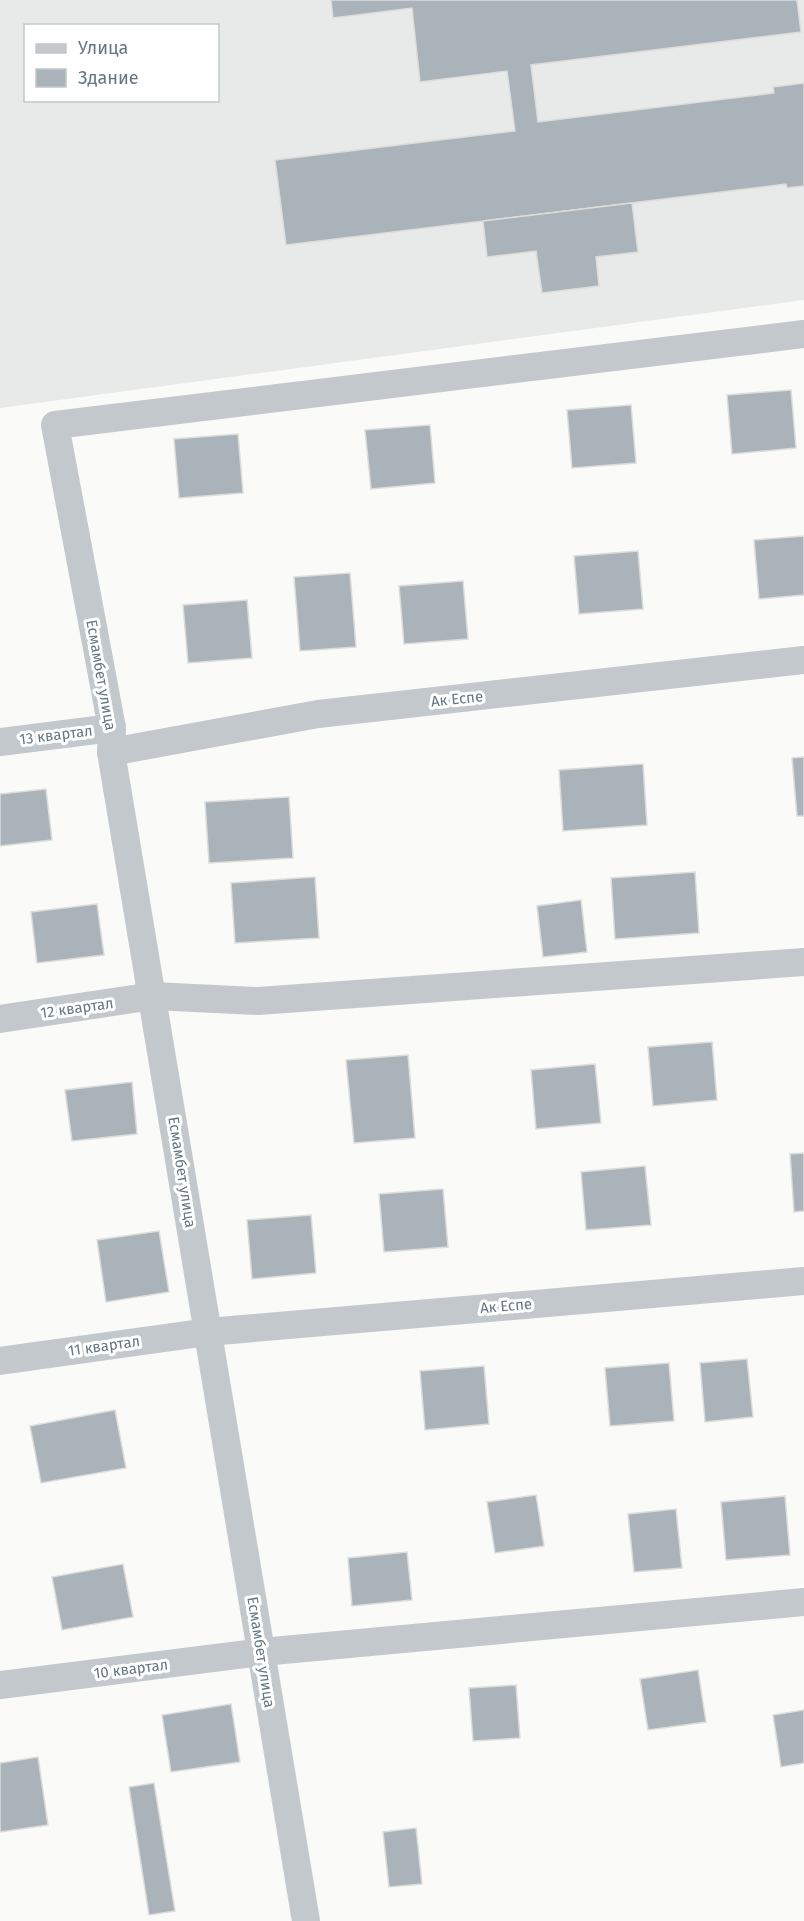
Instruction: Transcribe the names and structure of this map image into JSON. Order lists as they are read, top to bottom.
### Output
{
  "streets": {
    "street": [
      "Есмамбет улица",
      "Ак Еспе",
      "13 квартал",
      "12 квартал",
      "11 квартал",
      "10 квартал"
    ]
  },
  "crossings": [
    ["Есмамбет улица", "Ак Еспе"],
    ["Есмамбет улица", "13 квартал"],
    ["Есмамбет улица", "12 квартал"],
    ["Есмамбет улица", "11 квартал"],
    ["Есмамбет улица", "10 квартал"],
    ["Ак Еспе", "13 квартал"],
    ["Ак Еспе", "11 квартал"]
  ],
  "legend": ["Улица", "Здание"]
}
